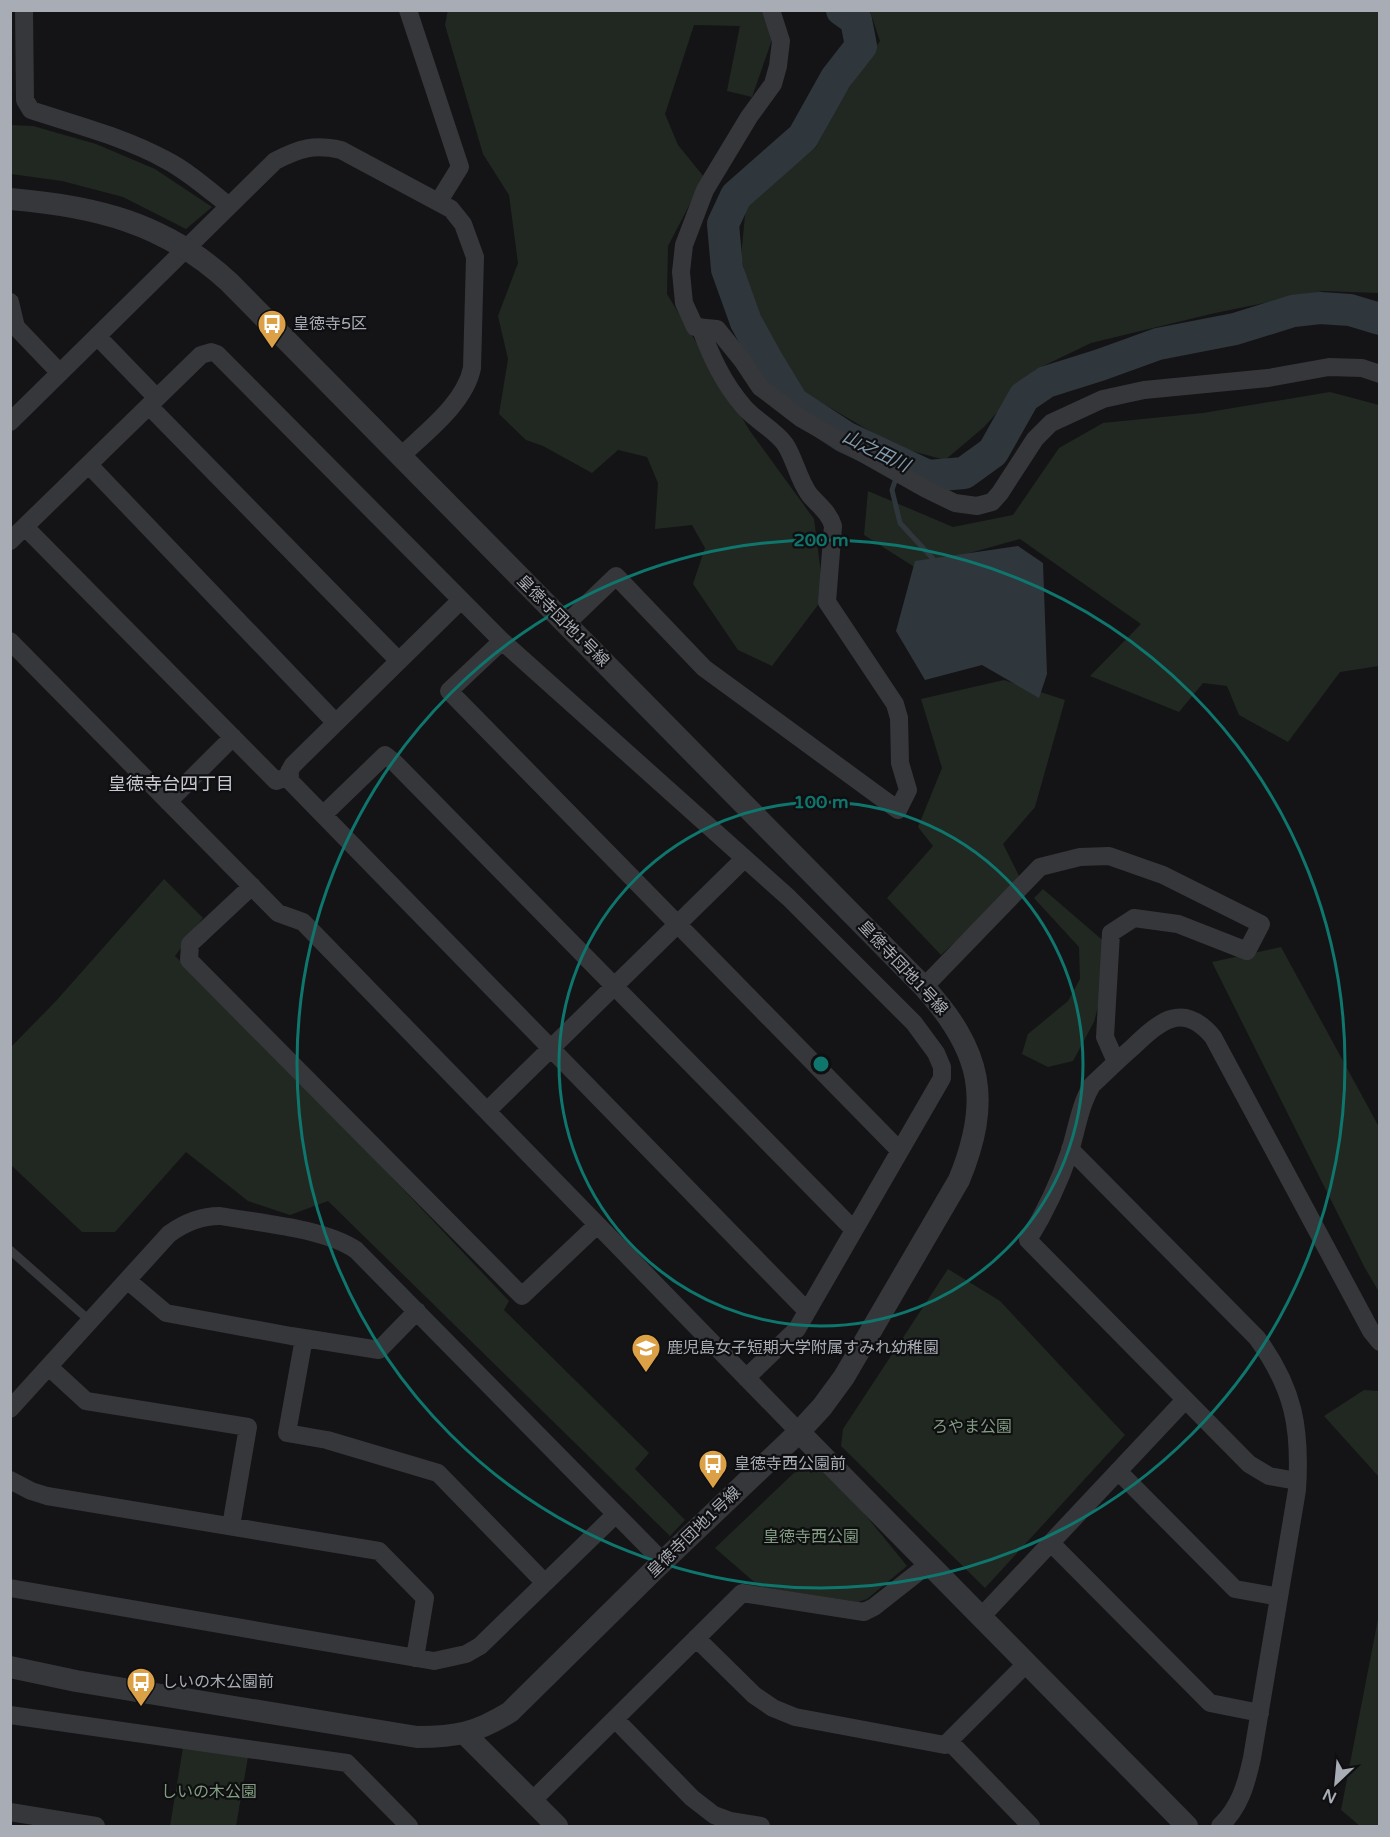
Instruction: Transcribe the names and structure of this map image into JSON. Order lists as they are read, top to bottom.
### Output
{
  "streets": {
    "street": ["皇徳寺団地1号線"]
  },
  "districts": ["皇徳寺台四丁目"],
  "water": ["山之田川"],
  "parks": ["ろやま公園", "皇徳寺西公園", "しいの木公園"],
  "places": {
    "bus stop": ["皇徳寺5区", "皇徳寺西公園前", "しいの木公園前"],
    "school or university": ["鹿児島女子短期大学附属すみれ幼稚園"]
  },
  "north": "bottom left",
  "rings": ["200 m", "100 m"]
}
